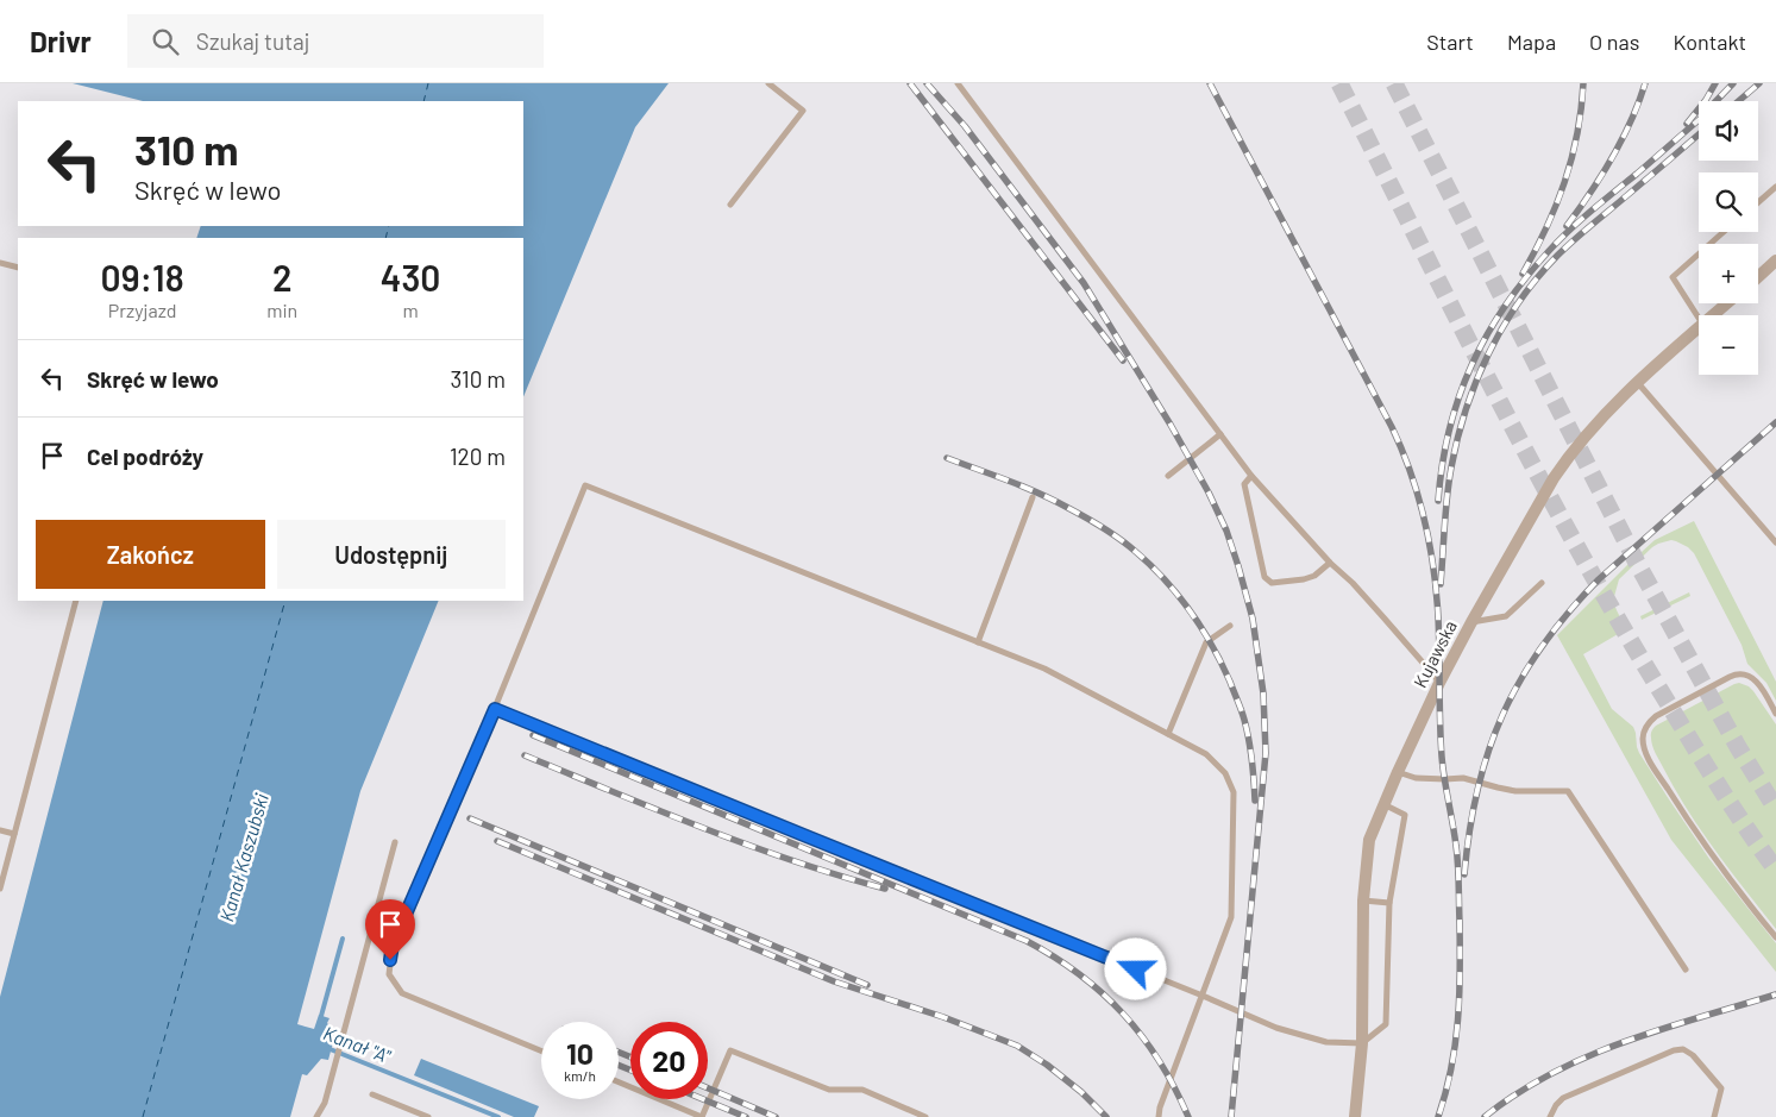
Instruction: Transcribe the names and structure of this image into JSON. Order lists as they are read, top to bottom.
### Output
{
  "streets": {
    "street": ["Kujawska"]
  },
  "water": ["Kanał Kaszubski", "Kanał \"A\""],
  "page": {
    "header": "Drivr",
    "search": "Szukaj tutaj",
    "nav": [
      "Start",
      "Mapa",
      "O nas",
      "Kontakt"
    ],
    "map_buttons": ["+", "−"],
    "turn": ["310 m", "Skręć w lewo"],
    "eta": [
      "09:18",
      "Przyjazd",
      "2",
      "min",
      "430",
      "m"
    ],
    "list": [
      {
        "name": "Skręć w lewo",
        "value": "310 m"
      },
      {
        "name": "Cel podróży",
        "value": "120 m"
      }
    ],
    "buttons": ["Zakończ", "Udostępnij"],
    "speed": "10 km/h",
    "limit": "20"
  }
}
